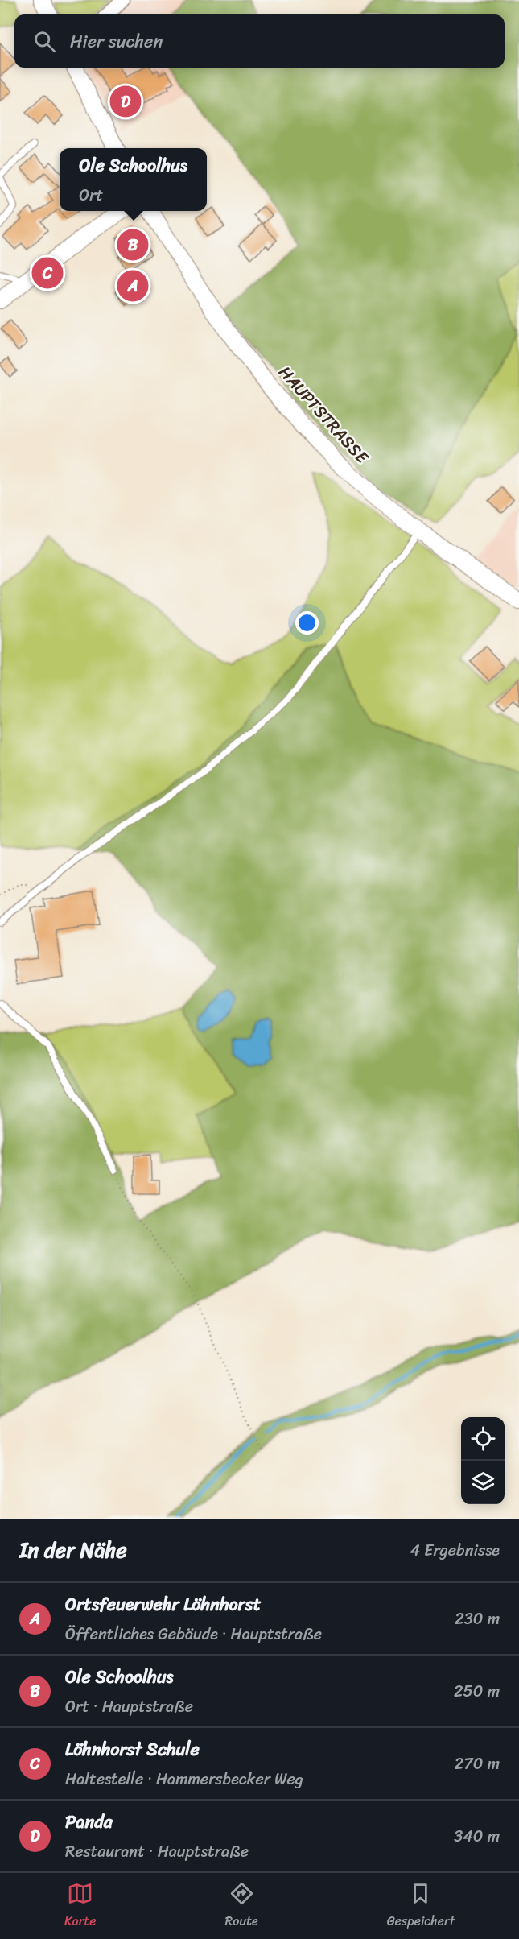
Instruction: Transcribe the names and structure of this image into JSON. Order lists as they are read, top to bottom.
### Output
{
  "streets": {
    "street": ["HAUPTSTRASSE"]
  },
  "page": {
    "search": "Hier suchen",
    "pins": [
      "D",
      "B",
      "C",
      "A"
    ],
    "popup": ["Ole Schoolhus", "Ort"],
    "heading": ["In der Nähe", "4 Ergebnisse"],
    "list": [
      {
        "mark": "A",
        "name": "Ortsfeuerwehr Löhnhorst",
        "note": "Öffentliches Gebäude · Hauptstraße",
        "value": "230 m"
      },
      {
        "mark": "B",
        "name": "Ole Schoolhus",
        "note": "Ort · Hauptstraße",
        "value": "250 m"
      },
      {
        "mark": "C",
        "name": "Löhnhorst Schule",
        "note": "Haltestelle · Hammersbecker Weg",
        "value": "270 m"
      },
      {
        "mark": "D",
        "name": "Panda",
        "note": "Restaurant · Hauptstraße",
        "value": "340 m"
      }
    ],
    "nav": ["Karte", "Route", "Gespeichert"]
  }
}
